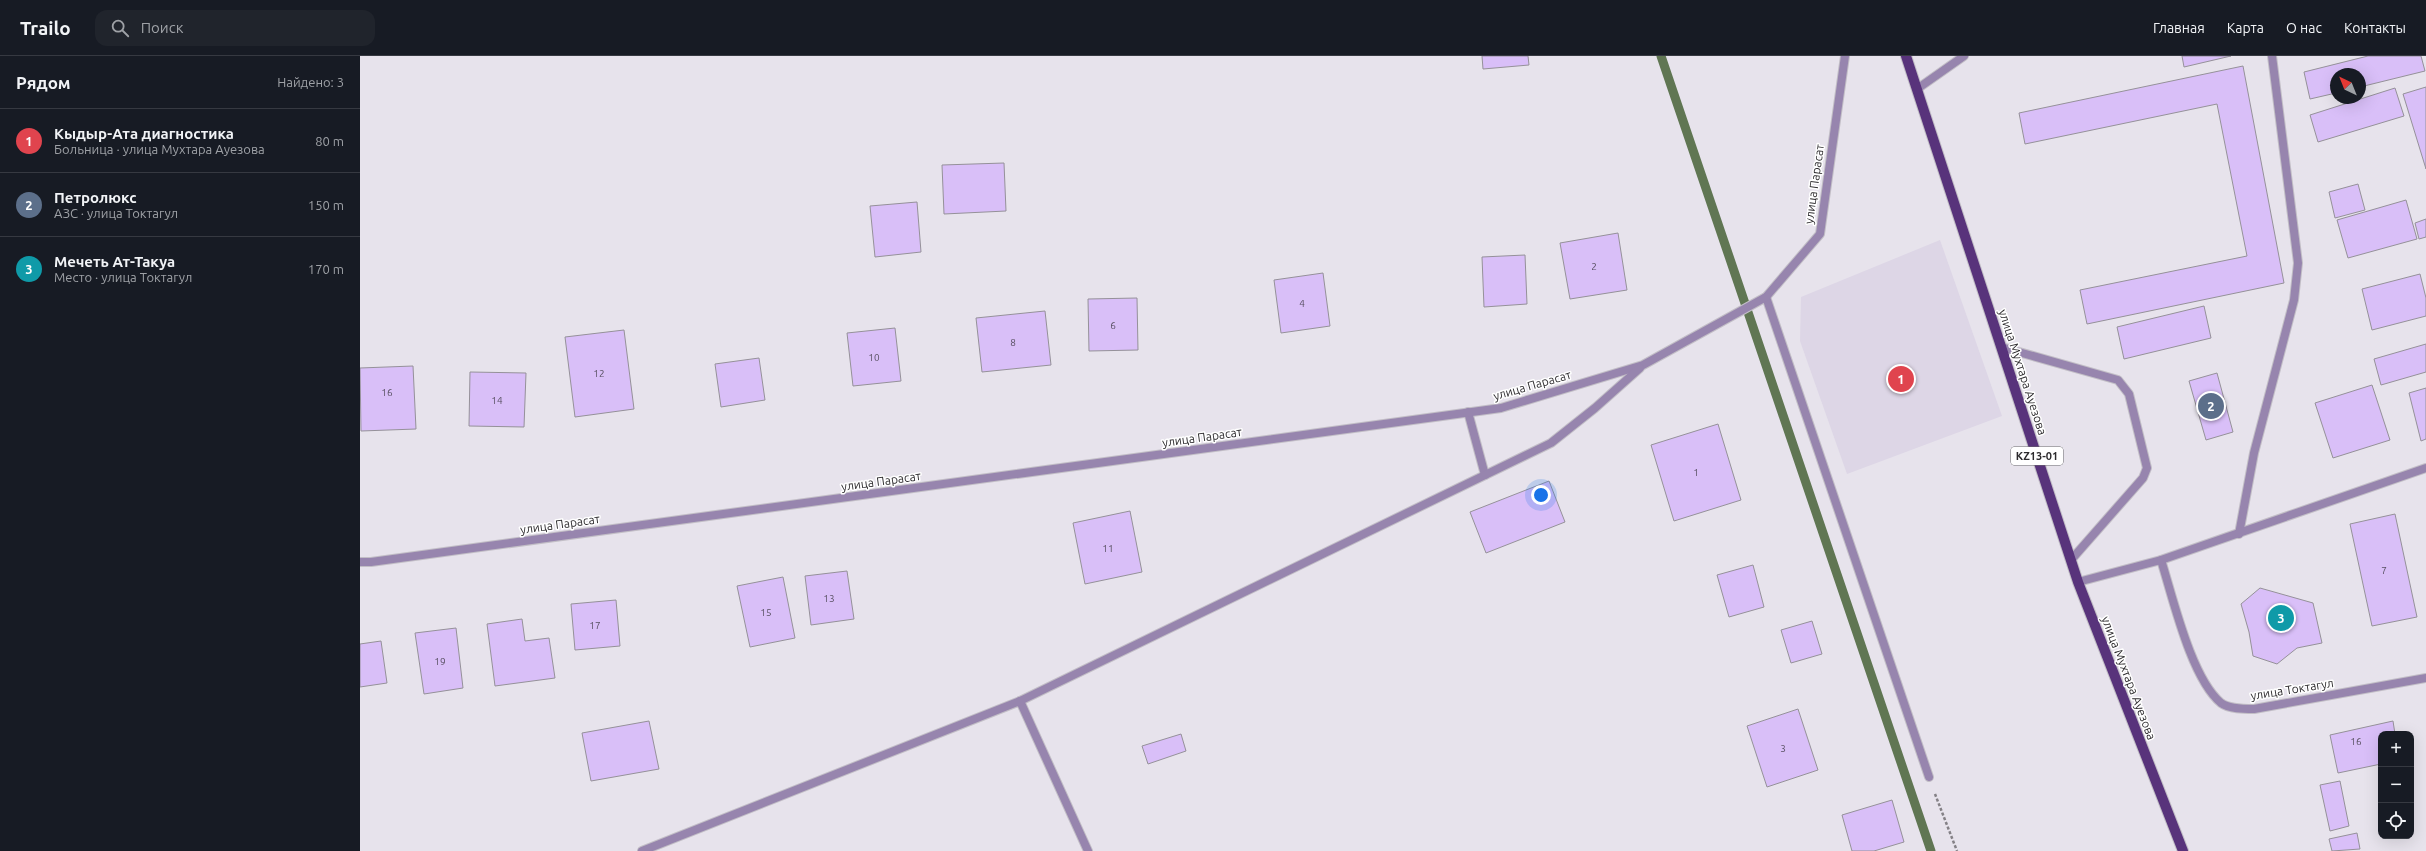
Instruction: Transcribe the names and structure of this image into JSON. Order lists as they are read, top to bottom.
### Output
{
  "streets": {
    "main road": ["улица Мухтара Ауезова", "KZ13-01"],
    "street": ["улица Парасат", "улица Токтагул"]
  },
  "house_numbers": [
    "2",
    "4",
    "6",
    "8",
    "10",
    "12",
    "16",
    "14",
    "1",
    "11",
    "7",
    "13",
    "15",
    "17",
    "19",
    "16",
    "3"
  ],
  "north": "top left",
  "page": {
    "header": "Trailo",
    "search": "Поиск",
    "nav": [
      "Главная",
      "Карта",
      "О нас",
      "Контакты"
    ],
    "heading": ["Рядом", "Найдено: 3"],
    "list": [
      {
        "mark": "1",
        "name": "Кыдыр-Ата диагностика",
        "note": "Больница · улица Мухтара Ауезова",
        "value": "80 m"
      },
      {
        "mark": "2",
        "name": "Петролюкс",
        "note": "АЗС · улица Токтагул",
        "value": "150 m"
      },
      {
        "mark": "3",
        "name": "Мечеть Ат-Такуа",
        "note": "Место · улица Токтагул",
        "value": "170 m"
      }
    ],
    "pins": ["1", "2", "3"],
    "map_buttons": ["+", "−"]
  }
}
